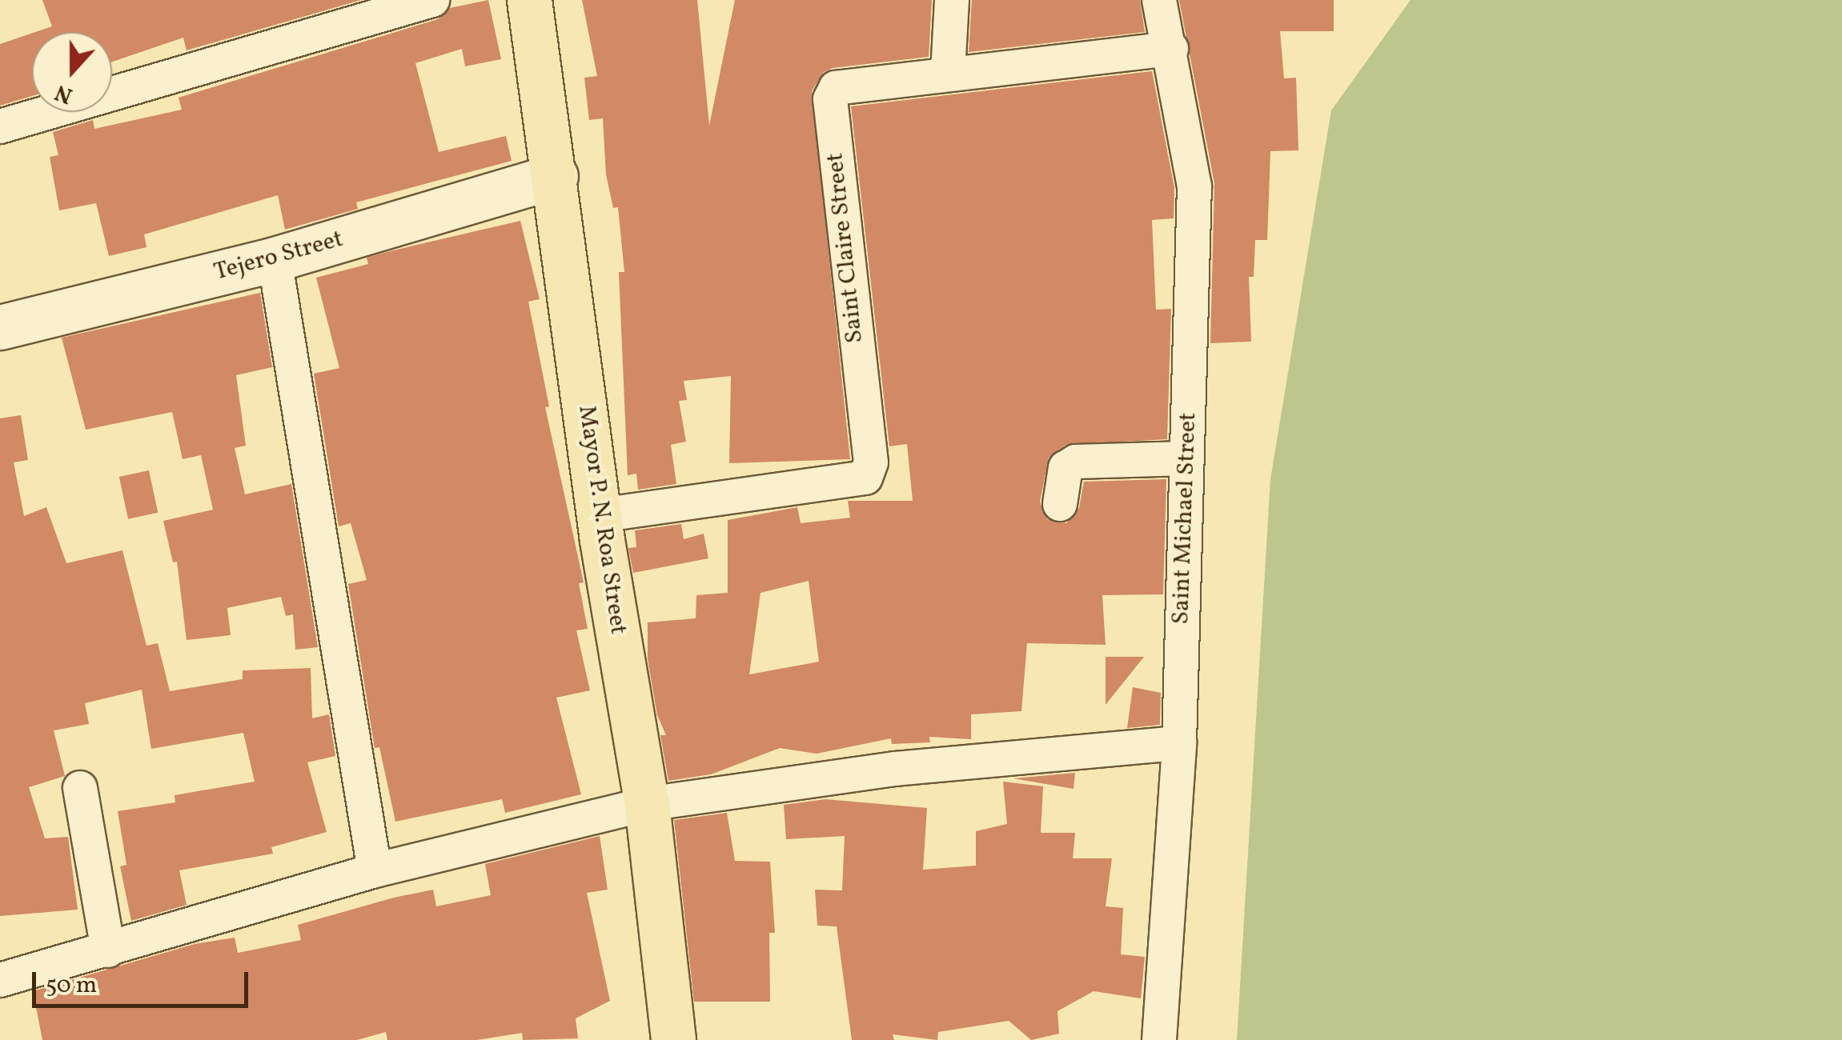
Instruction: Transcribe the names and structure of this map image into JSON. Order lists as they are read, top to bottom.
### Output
{
  "streets": {
    "main road": ["Tejero Street", "Mayor P. N. Roa Street"],
    "street": ["Saint Claire Street", "Saint Michael Street"]
  },
  "crossings": [
    ["Saint Claire Street", "Saint Michael Street"],
    ["Saint Claire Street", "Mayor P. N. Roa Street"],
    ["Tejero Street", "Mayor P. N. Roa Street"]
  ],
  "scale_bar": "50 m",
  "north": "bottom"
}
